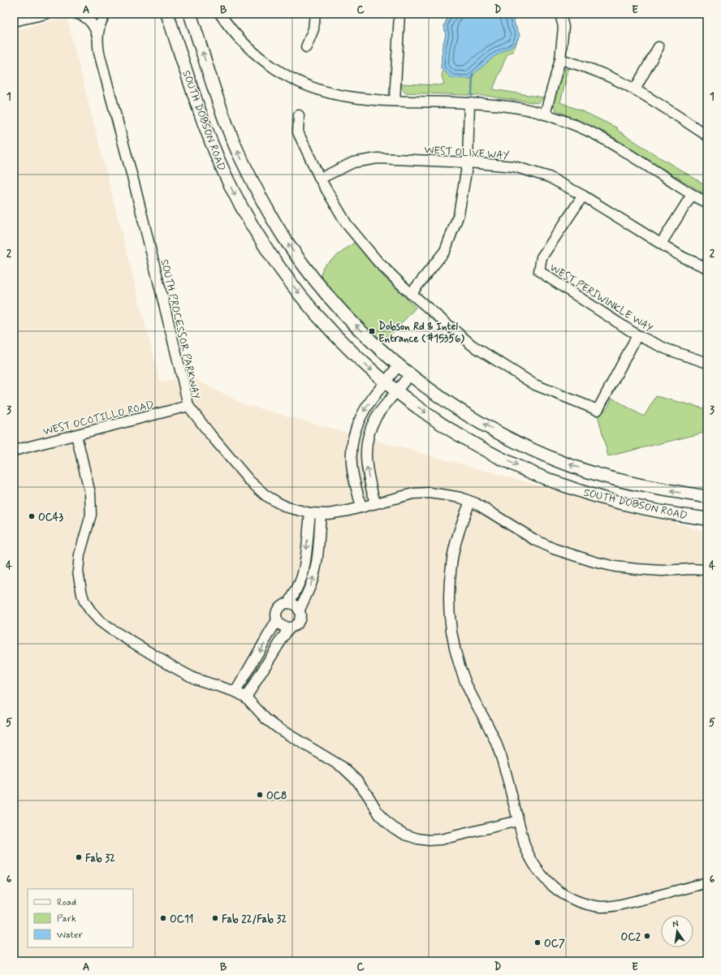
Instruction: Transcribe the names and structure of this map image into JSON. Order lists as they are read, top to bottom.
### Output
{
  "streets": {
    "main road": ["SOUTH DOBSON ROAD"],
    "street": [
      "WEST OLIVE WAY",
      "WEST PERIWINKLE WAY",
      "SOUTH PROCESSOR PARKWAY",
      "WEST OCOTILLO ROAD"
    ]
  },
  "crossings": [
    ["WEST OLIVE WAY", "WEST PERIWINKLE WAY"],
    ["SOUTH PROCESSOR PARKWAY", "WEST OCOTILLO ROAD"]
  ],
  "places": {
    "transit": ["Dobson Rd & Intel Entrance (#15356)"],
    "other": [
      "OC43",
      "OC8",
      "Fab 32",
      "OC11",
      "Fab 22/Fab 32",
      "OC2",
      "OC7"
    ]
  },
  "legend": ["Road", "Park", "Water"],
  "north": "top",
  "grid": {
    "columns": [
      "A",
      "B",
      "C",
      "D",
      "E"
    ],
    "rows": [
      "1",
      "2",
      "3",
      "4",
      "5",
      "6"
    ]
  }
}
